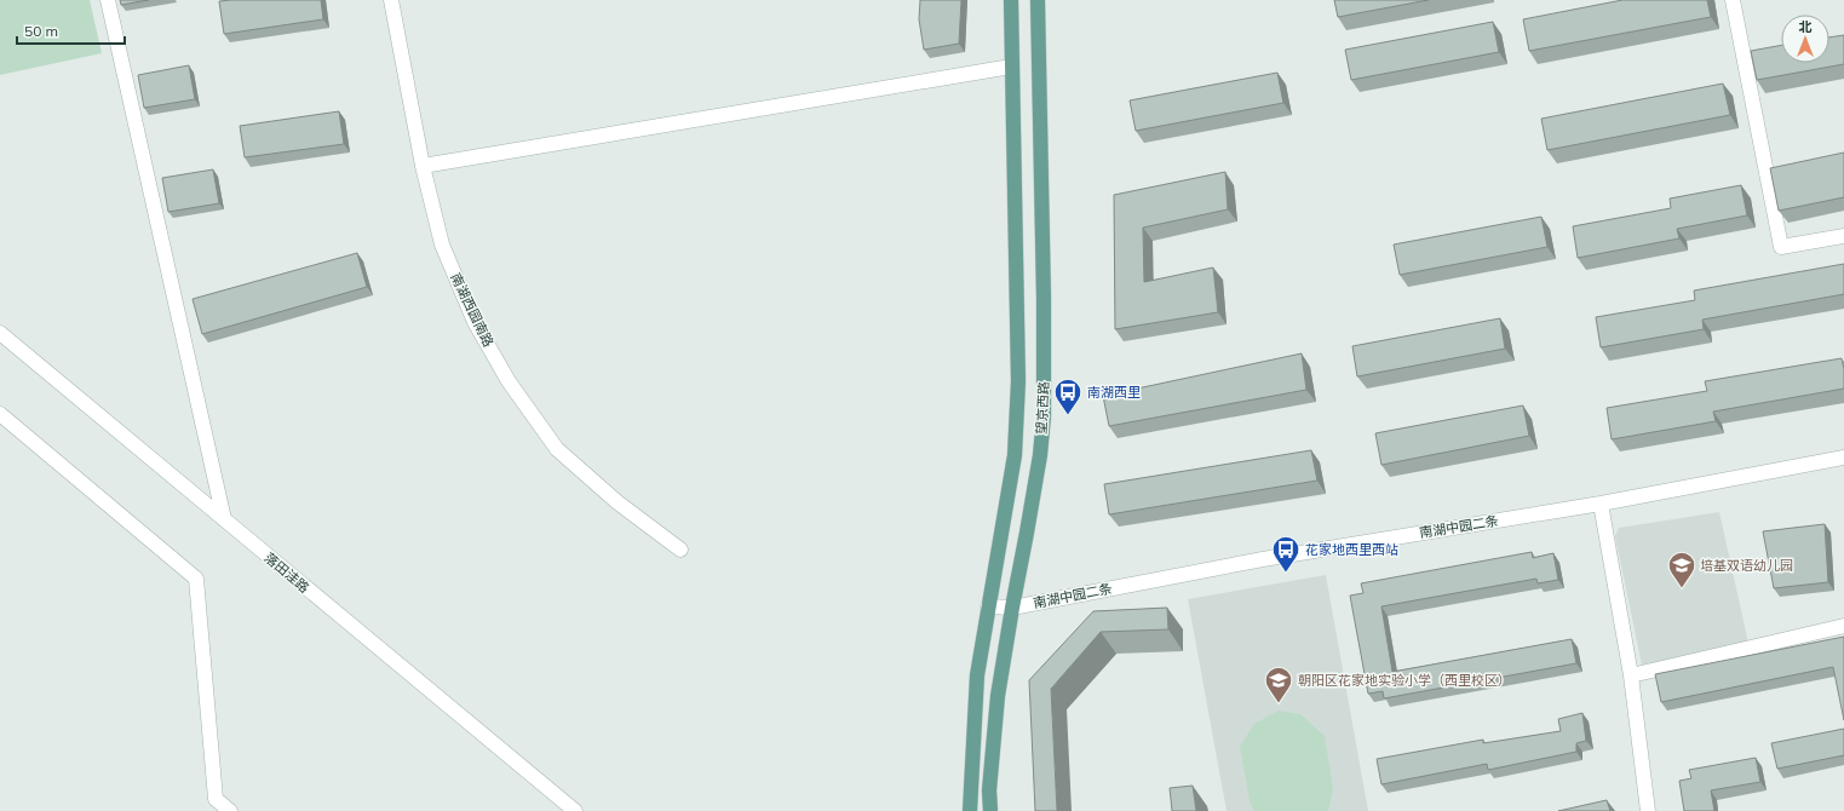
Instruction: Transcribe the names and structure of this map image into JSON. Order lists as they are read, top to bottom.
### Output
{
  "streets": {
    "main road": ["望京西路"],
    "street": ["南湖西园南路", "南湖中园二条", "落田洼路"]
  },
  "crossings": [
    ["望京西路", "南湖中园二条"]
  ],
  "places": {
    "bus stop": ["南湖西里", "花家地西里西站"],
    "school or university": ["培基双语幼儿园", "朝阳区花家地实验小学（西里校区）"]
  },
  "scale_bar": "50 m",
  "north": "top"
}
